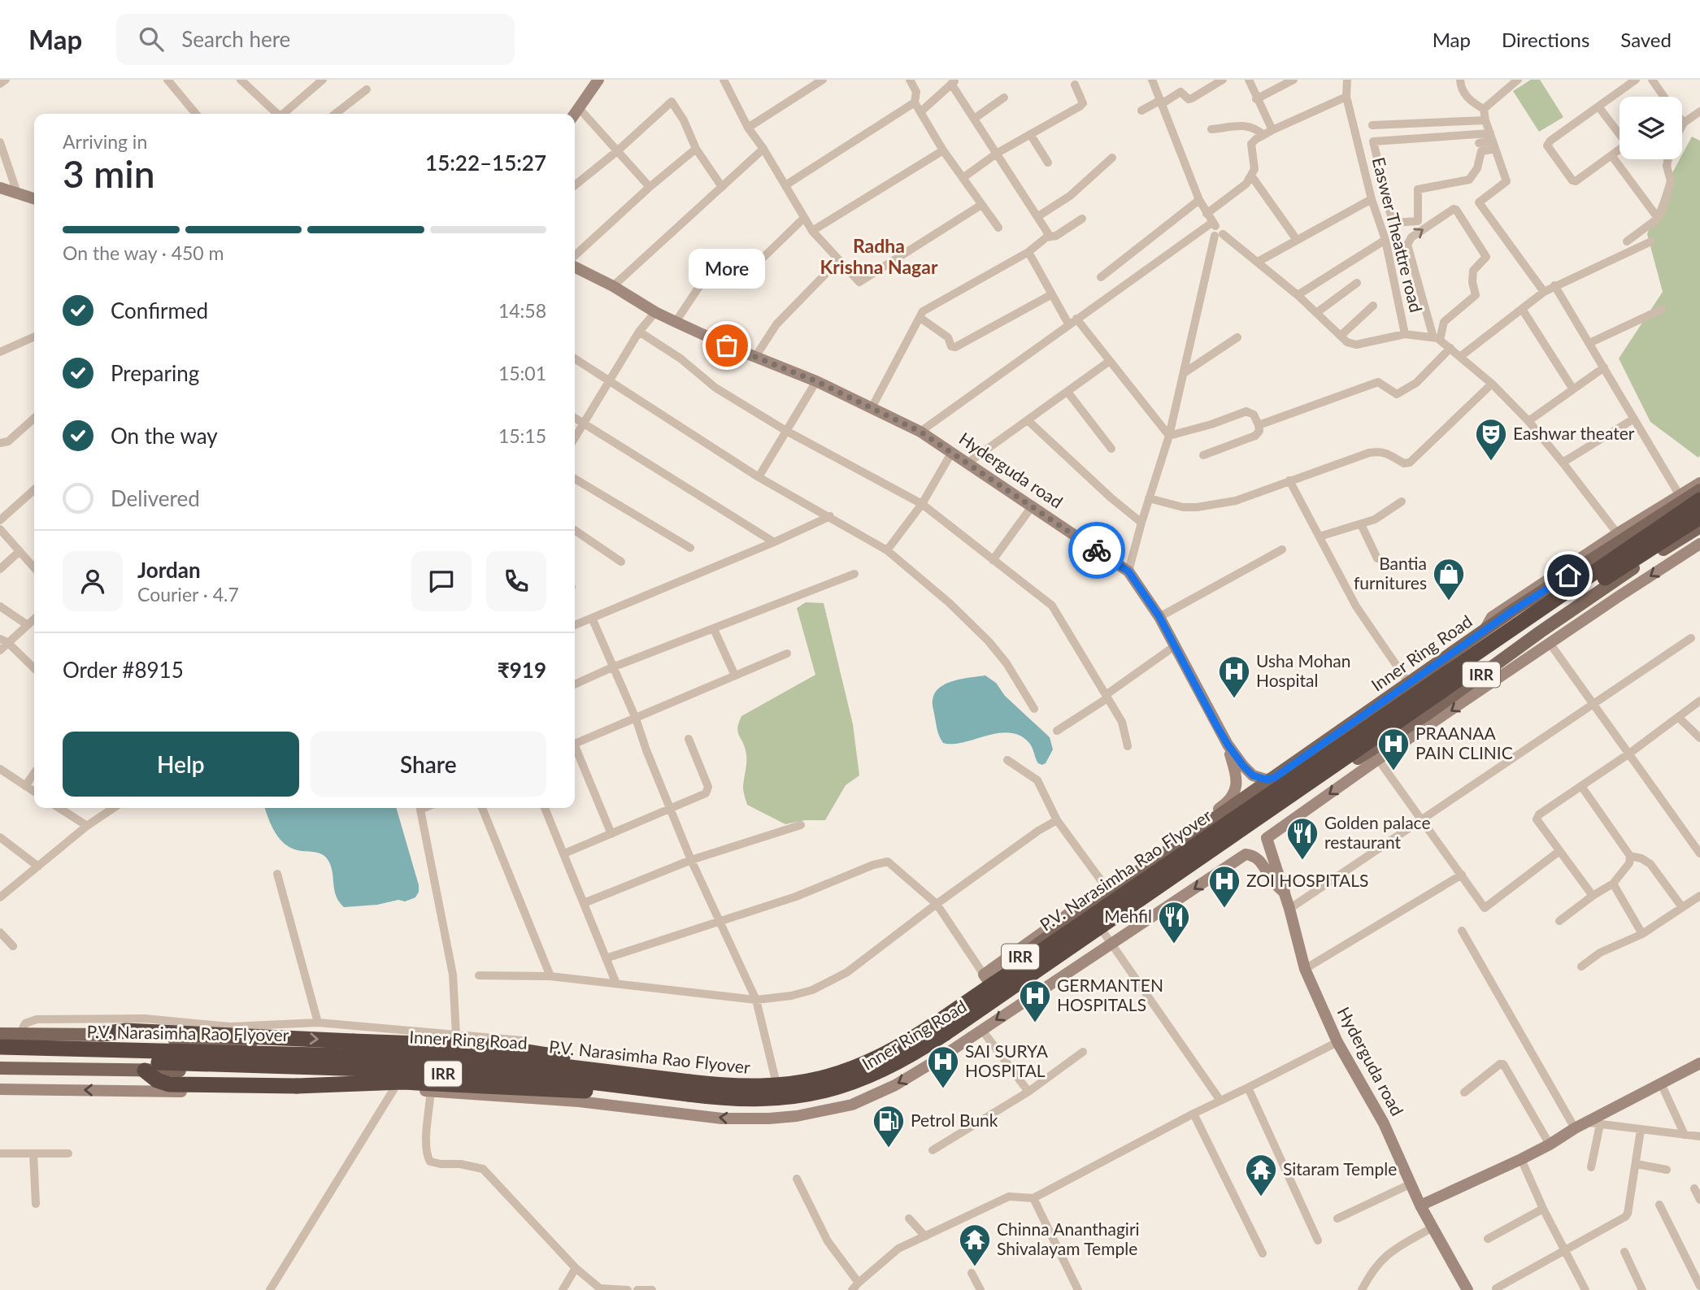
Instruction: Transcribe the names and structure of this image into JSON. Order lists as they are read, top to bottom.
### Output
{
  "streets": {
    "highway": ["P.V. Narasimha Rao Flyover"],
    "main road": ["Inner Ring Road", "IRR"],
    "street": ["Easwer Theattre road", "Hyderguda road"]
  },
  "crossings": [
    ["Hyderguda road", "Inner Ring Road"],
    ["Inner Ring Road", "P.V. Narasimha Rao Flyover"]
  ],
  "districts": ["Radha Krishna Nagar"],
  "places": {
    "other": ["More"],
    "theatre": ["Eashwar theater"],
    "shop": ["Bantia furnitures"],
    "hospital": [
      "Usha Mohan Hospital",
      "PRAANAA PAIN CLINIC",
      "ZOI HOSPITALS",
      "GERMANTEN HOSPITALS",
      "SAI SURYA HOSPITAL"
    ],
    "restaurant": ["Golden palace restaurant", "Mehfil"],
    "fuel station": ["Petrol Bunk"],
    "temple": ["Sitaram Temple", "Chinna Ananthagiri Shivalayam Temple"]
  },
  "page": {
    "header": "Map",
    "search": "Search here",
    "nav": ["Map", "Directions", "Saved"],
    "heading": ["3 min", "Arriving in", "15:22–15:27"],
    "panel": [
      "Jordan",
      "Courier · 4.7",
      "Order #8915",
      "₹919"
    ],
    "bar": "On the way · 450 m",
    "bubble": "More",
    "list": [
      ["Confirmed", "14:58"],
      ["Preparing", "15:01"],
      ["On the way", "15:15"],
      "Delivered"
    ],
    "buttons": ["Help", "Share"]
  }
}
